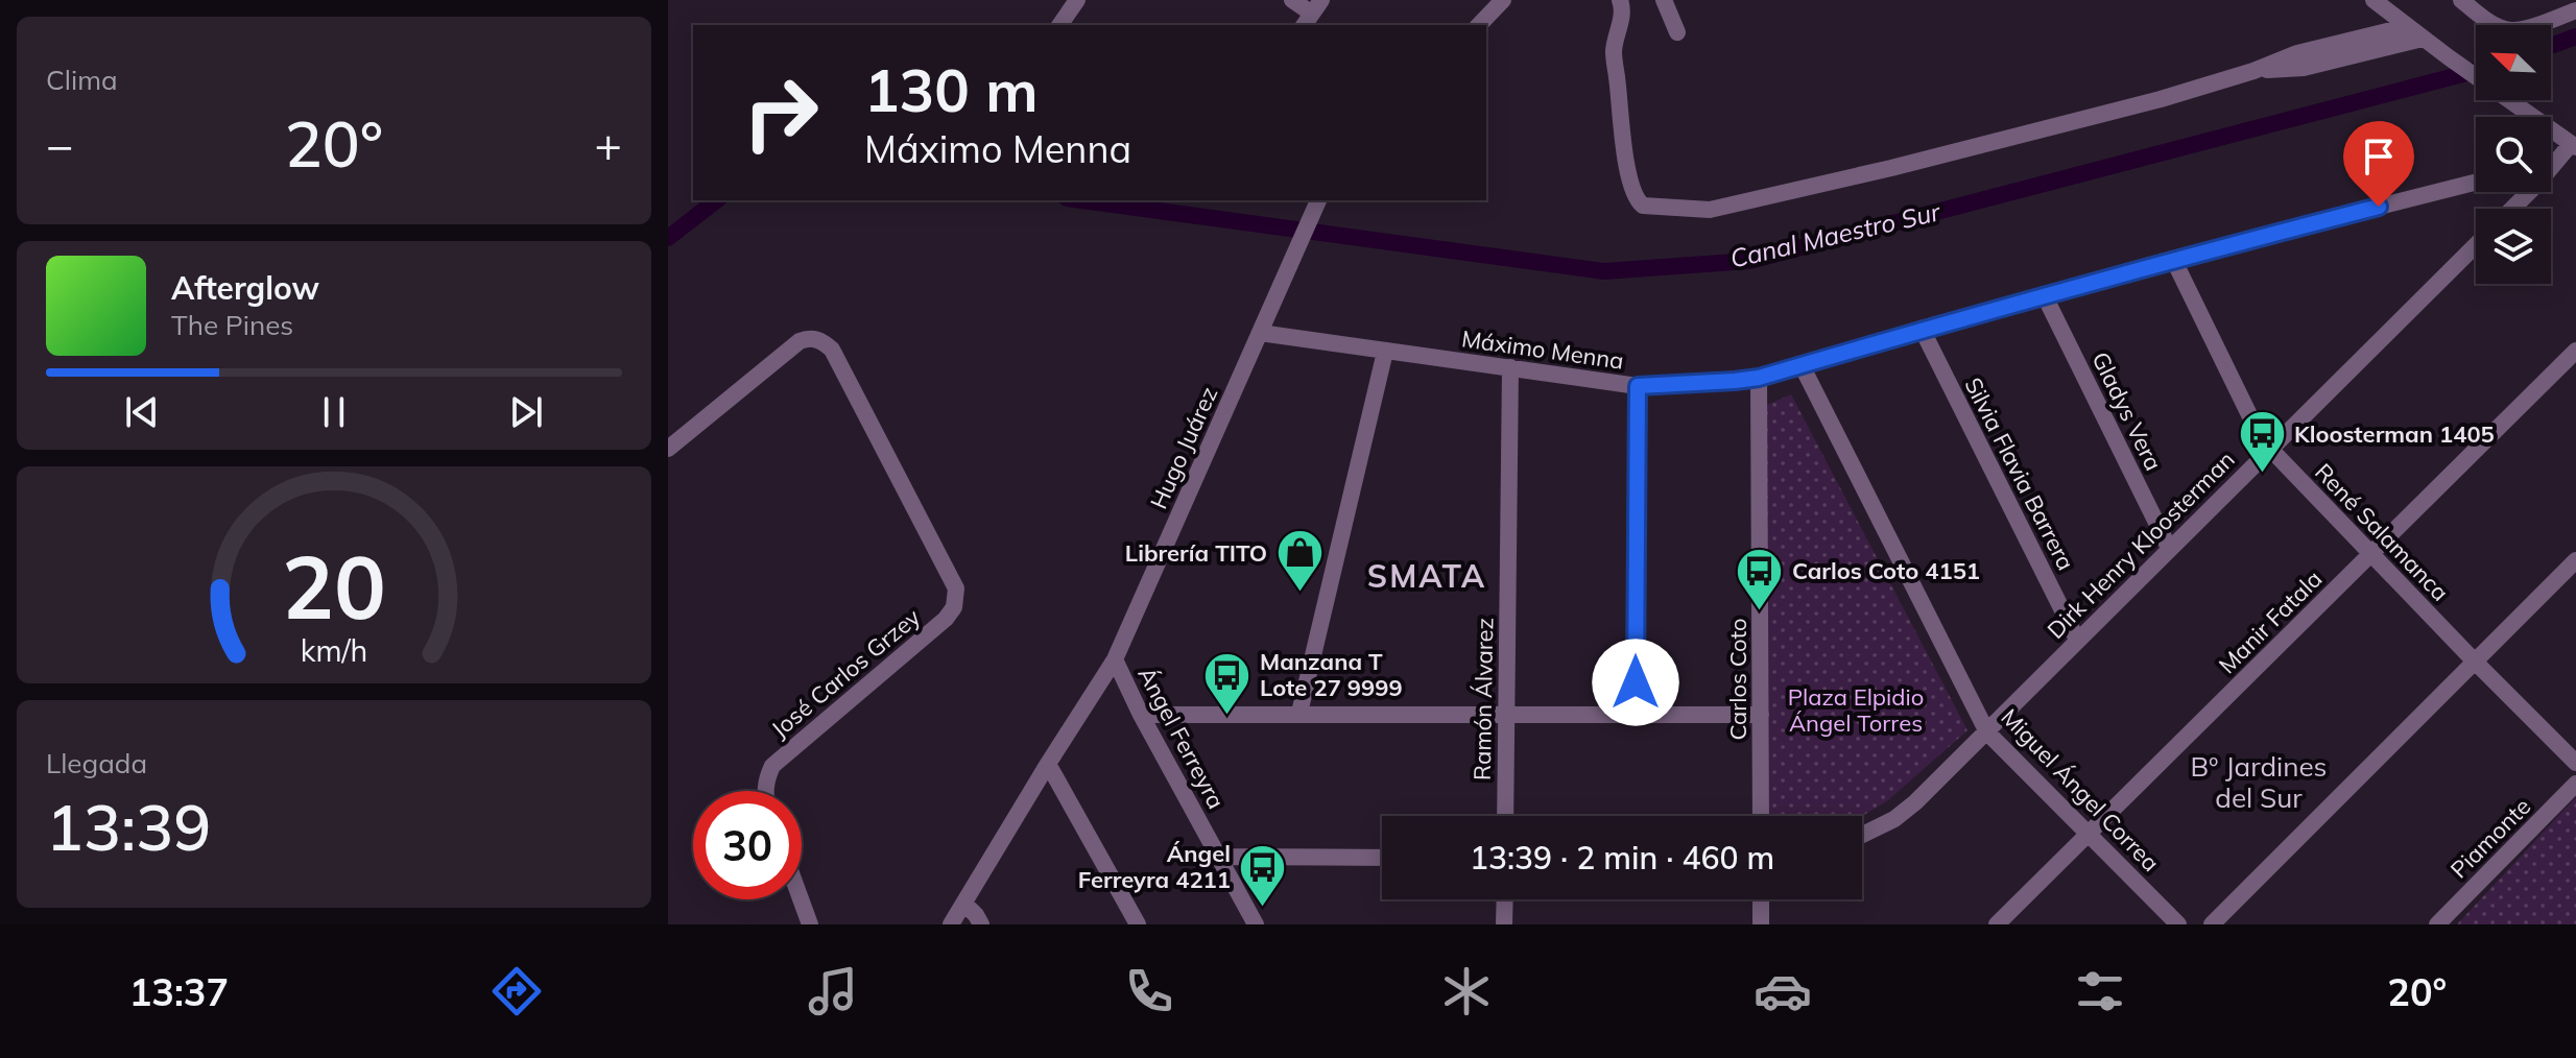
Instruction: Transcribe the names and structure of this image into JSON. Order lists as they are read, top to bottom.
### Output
{
  "streets": {
    "street": [
      "Máximo Menna",
      "Gladys Vera",
      "Hugo Juárez",
      "Silvia Flavia Barrera",
      "René Salamanca",
      "Dirk Henry Kloosterman",
      "Manir Fatala",
      "José Carlos Grzey",
      "Carlos Coto",
      "Ramón Álvarez",
      "Ángel Ferreyra",
      "Miguel Ángel Correa",
      "Piamonte"
    ]
  },
  "crossings": [
    ["Máximo Menna", "Gladys Vera"],
    ["Máximo Menna", "Hugo Juárez"],
    ["Máximo Menna", "Silvia Flavia Barrera"],
    ["Máximo Menna", "René Salamanca"],
    ["Máximo Menna", "Carlos Coto"],
    ["Máximo Menna", "Ramón Álvarez"],
    ["Máximo Menna", "Miguel Ángel Correa"],
    ["Gladys Vera", "Dirk Henry Kloosterman"],
    ["Hugo Juárez", "Ángel Ferreyra"],
    ["Silvia Flavia Barrera", "Dirk Henry Kloosterman"],
    ["René Salamanca", "Dirk Henry Kloosterman"],
    ["René Salamanca", "Manir Fatala"],
    ["Dirk Henry Kloosterman", "Miguel Ángel Correa"],
    ["Manir Fatala", "Miguel Ángel Correa"]
  ],
  "districts": ["SMATA", "Bº Jardines del Sur"],
  "water": ["Canal Maestro Sur"],
  "parks": ["Plaza Elpidio Ángel Torres"],
  "places": {
    "bus stop": [
      "Kloosterman 1405",
      "Carlos Coto 4151",
      "Manzana T Lote 27 9999",
      "Ángel Ferreyra 4211"
    ],
    "shop": ["Librería TITO"]
  },
  "north": "top left",
  "page": {
    "tile": [
      "Clima",
      ["Llegada", "13:39"]
    ],
    "turn": ["130 m", "Máximo Menna"],
    "heat": ["−", "20°", "+"],
    "song": ["Afterglow", "The Pines"],
    "limit": "30",
    "trip": "13:39 · 2 min · 460 m",
    "tabs": ["13:37", "20°"],
    "gauge": ["20", "km/h"]
  }
}
